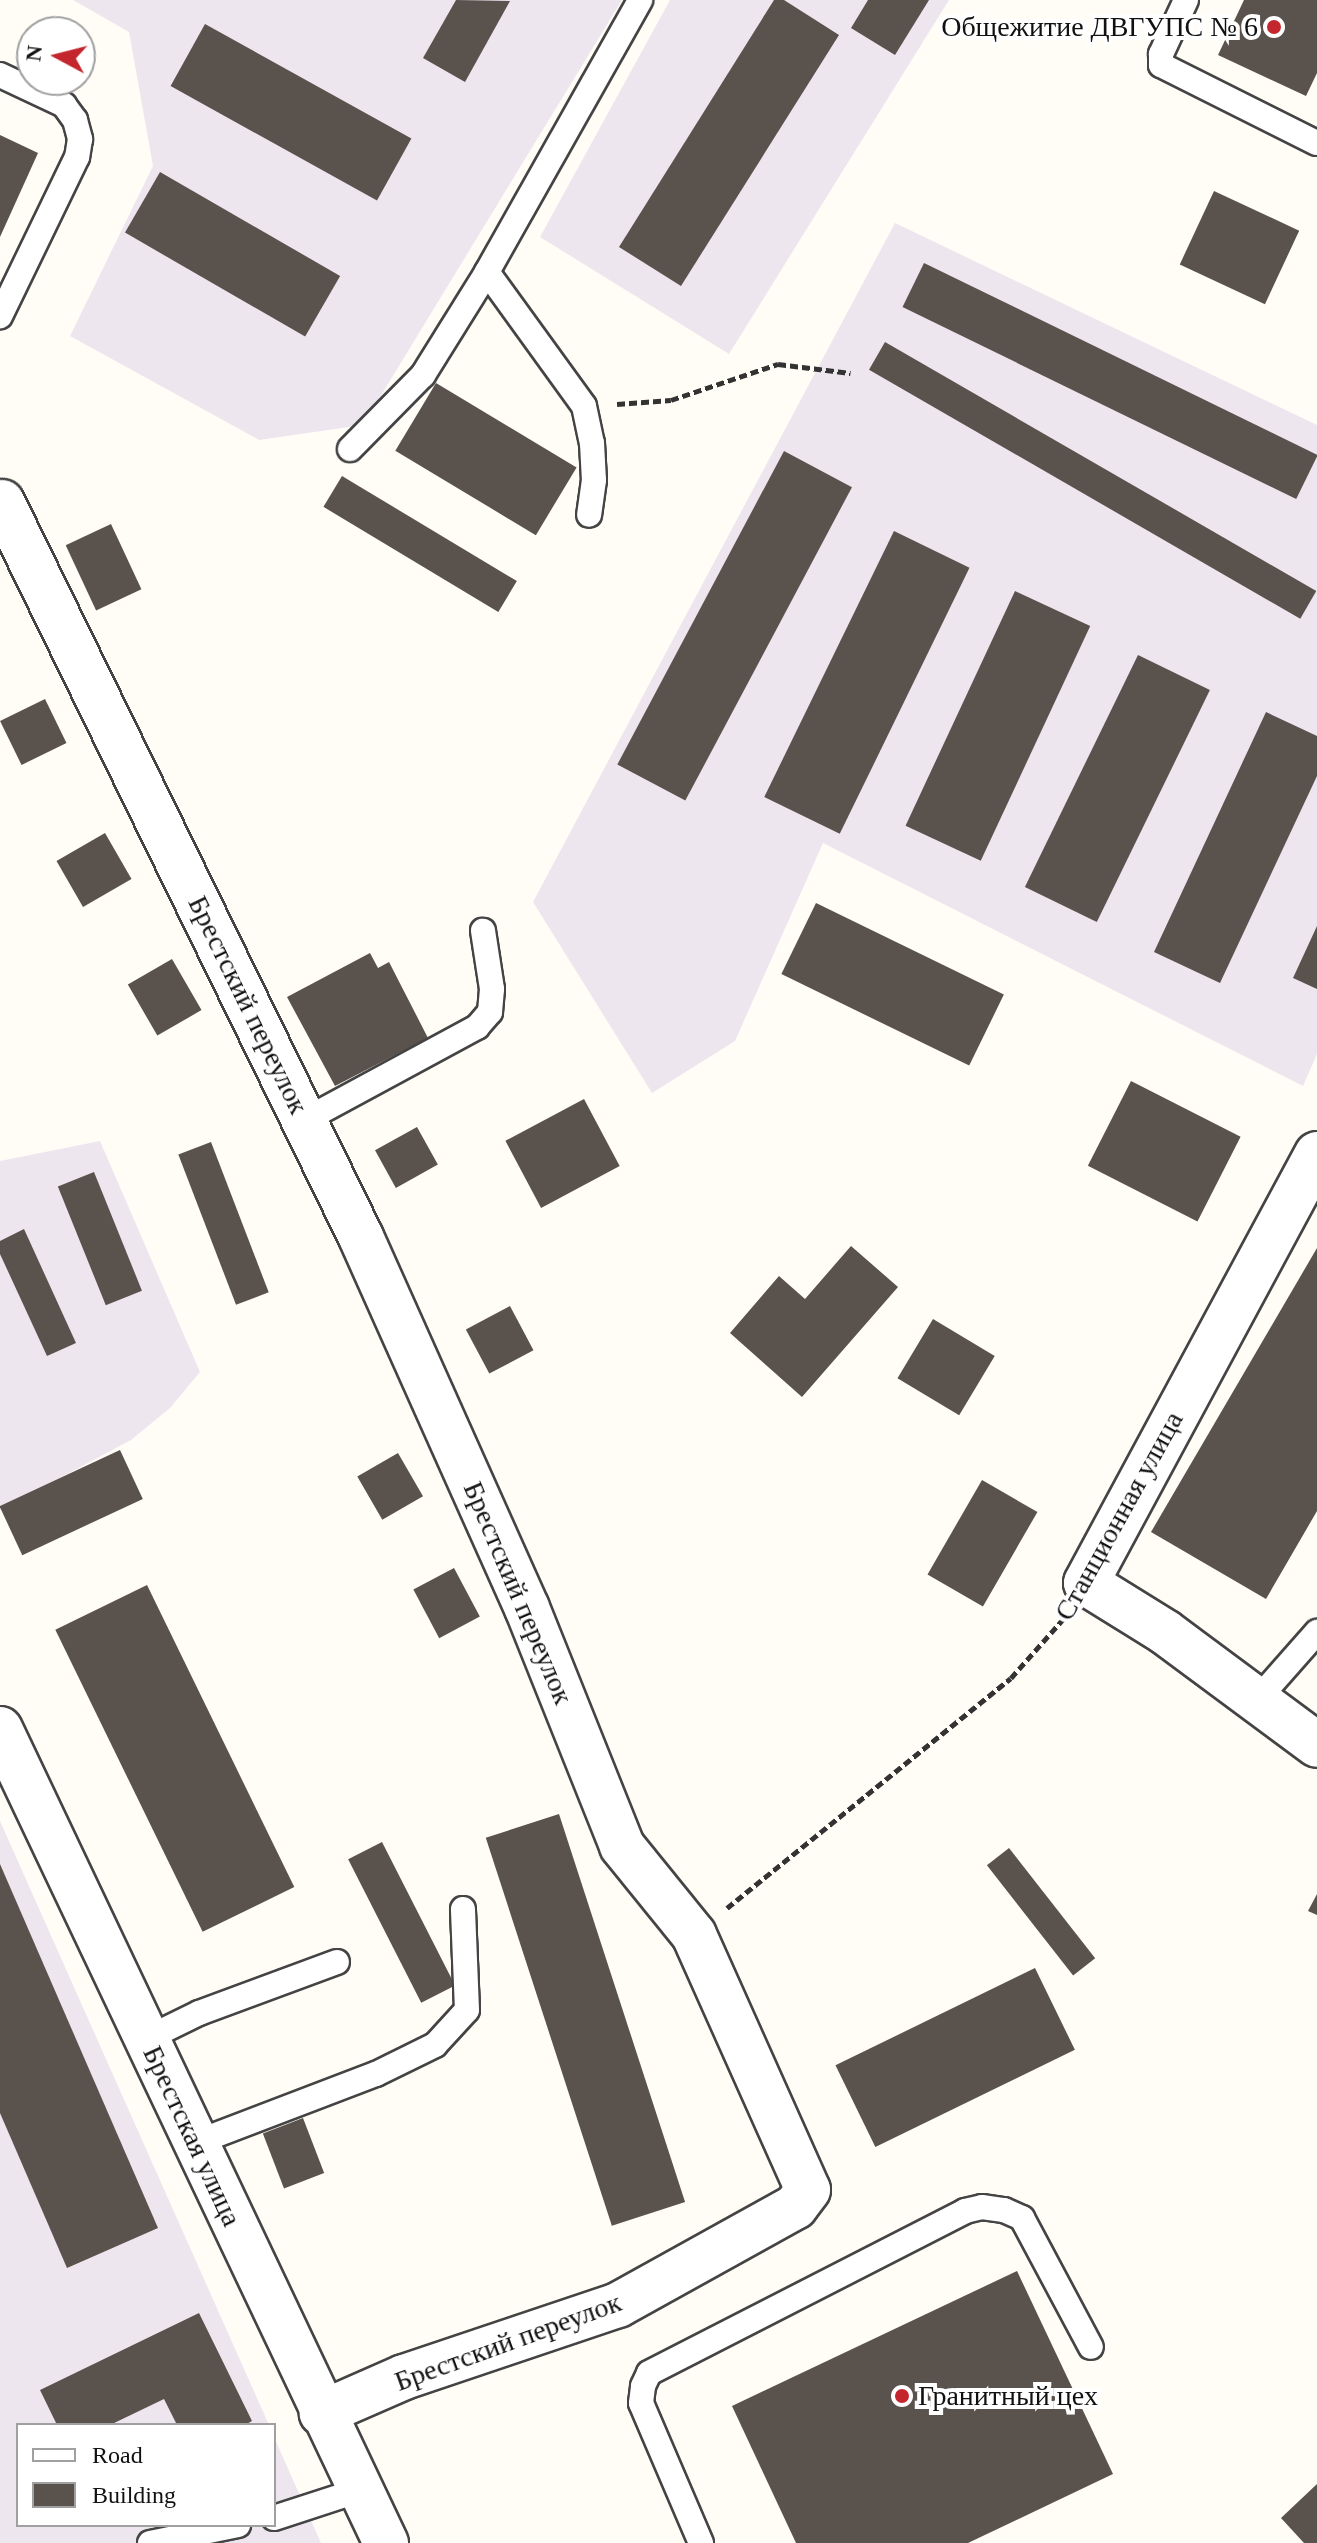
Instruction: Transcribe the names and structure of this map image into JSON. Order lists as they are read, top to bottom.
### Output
{
  "streets": {
    "street": ["Брестский переулок", "Станционная улица", "Брестская улица"]
  },
  "crossings": [
    ["Брестский переулок", "Станционная улица"],
    ["Брестский переулок", "Брестская улица"]
  ],
  "places": ["Общежитие ДВГУПС № 6", "Гранитный цех"],
  "legend": ["Road", "Building"],
  "north": "left"
}
